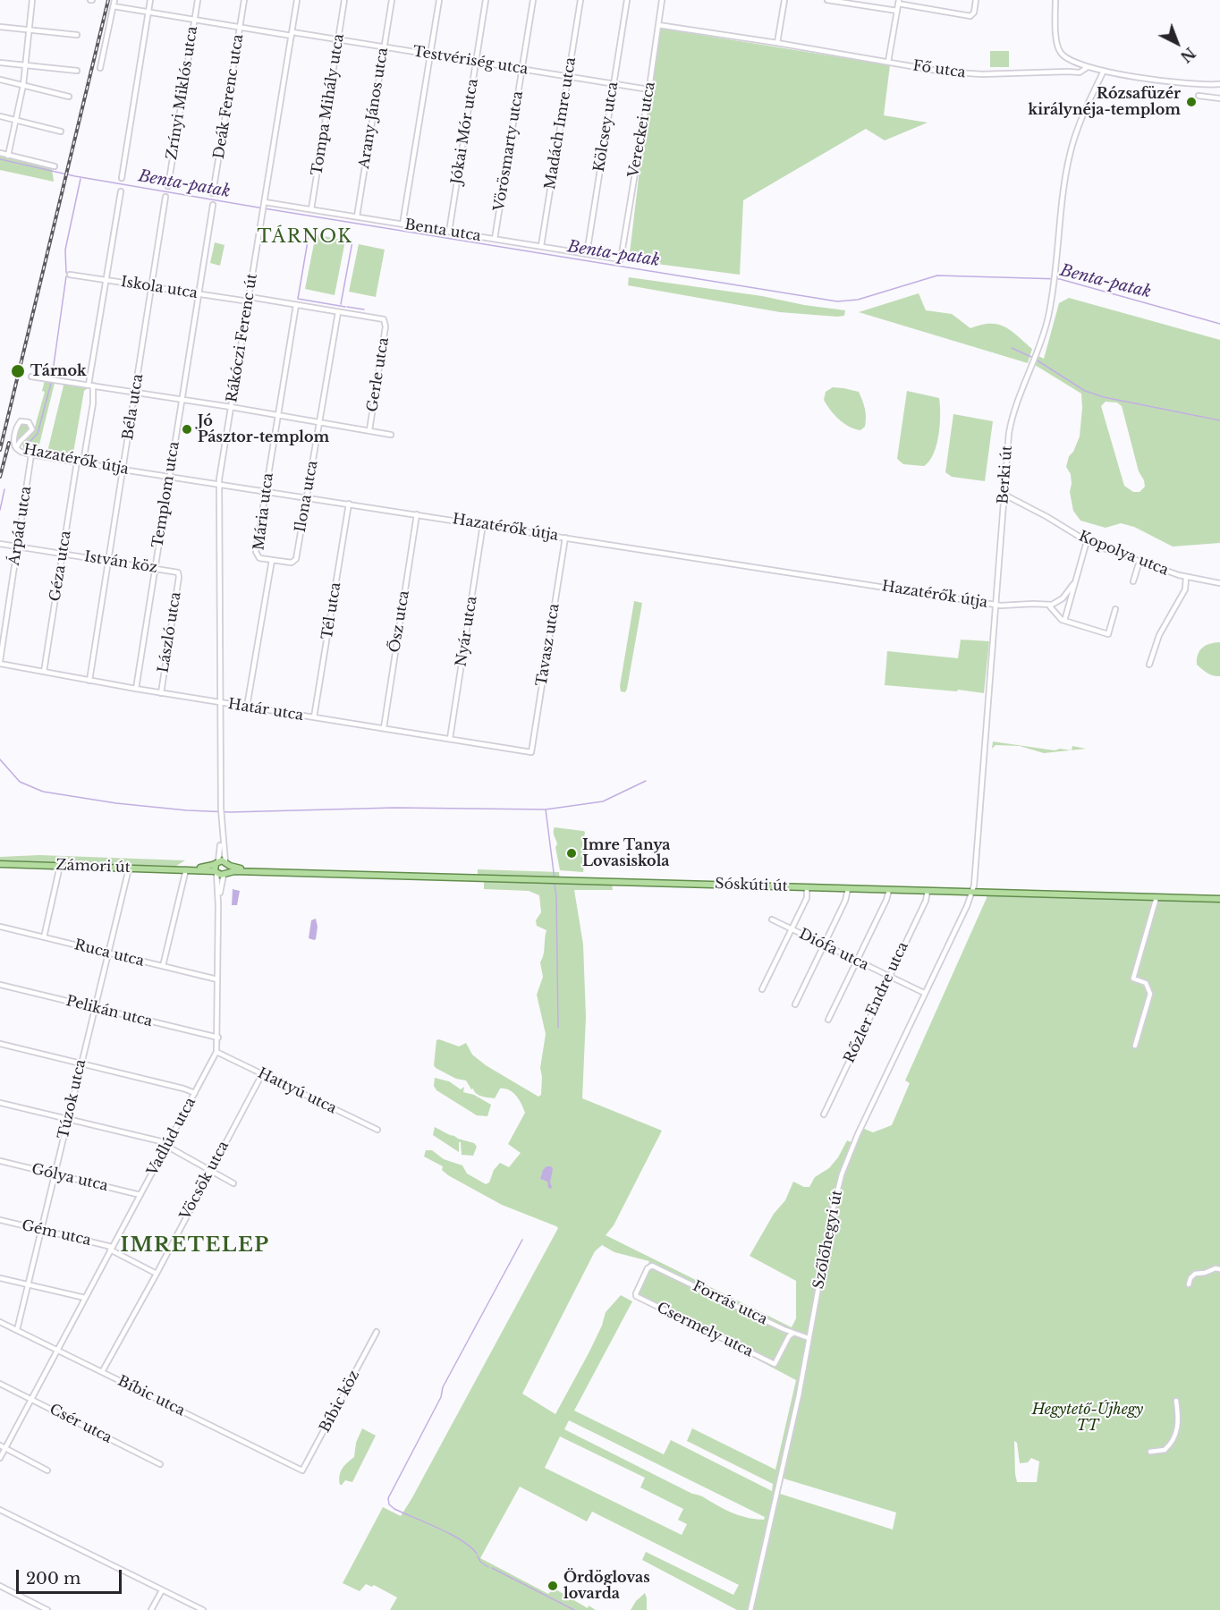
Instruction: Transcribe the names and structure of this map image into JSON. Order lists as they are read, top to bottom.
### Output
{
  "streets": {
    "main road": ["Zámori út", "Sóskúti út"],
    "street": [
      "Testvériség utca",
      "Fő utca",
      "Zrínyi Miklós utca",
      "Deák Ferenc utca",
      "Tompa Mihály utca",
      "Arany János utca",
      "Madách Imre utca",
      "Kölcsey utca",
      "Vereckei utca",
      "Jókai Mór utca",
      "Vörösmarty utca",
      "Benta utca",
      "Iskola utca",
      "Rákóczi Ferenc út",
      "Gerle utca",
      "Béla utca",
      "Hazatérők útja",
      "Berki út",
      "Templom utca",
      "Ilona utca",
      "Mária utca",
      "Árpád utca",
      "Kopolya utca",
      "István köz",
      "Géza utca",
      "Tél utca",
      "Ősz utca",
      "Nyár utca",
      "László utca",
      "Tavasz utca",
      "Határ utca",
      "Diófa utca",
      "Ruca utca",
      "Rőzler Endre utca",
      "Pelikán utca",
      "Hattyú utca",
      "Túzok utca",
      "Vadlúd utca",
      "Gólya utca",
      "Vöcsök utca",
      "Gém utca",
      "Szőlőhegyi út",
      "Forrás utca",
      "Csermely utca",
      "Bíbic utca",
      "Bíbic köz",
      "Csér utca"
    ]
  },
  "crossings": [
    ["Testvériség utca", "Zrínyi Miklós utca"],
    ["Testvériség utca", "Deák Ferenc utca"],
    ["Testvériség utca", "Tompa Mihály utca"],
    ["Testvériség utca", "Arany János utca"],
    ["Testvériség utca", "Madách Imre utca"],
    ["Testvériség utca", "Kölcsey utca"],
    ["Testvériség utca", "Vereckei utca"],
    ["Testvériség utca", "Jókai Mór utca"],
    ["Testvériség utca", "Vörösmarty utca"],
    ["Testvériség utca", "Rákóczi Ferenc út"],
    ["Fő utca", "Vereckei utca"],
    ["Fő utca", "Berki út"],
    ["Tompa Mihály utca", "Benta utca"],
    ["Arany János utca", "Benta utca"],
    ["Madách Imre utca", "Benta utca"],
    ["Kölcsey utca", "Benta utca"],
    ["Vereckei utca", "Benta utca"],
    ["Jókai Mór utca", "Benta utca"],
    ["Vörösmarty utca", "Benta utca"],
    ["Benta utca", "Rákóczi Ferenc út"],
    ["Iskola utca", "Rákóczi Ferenc út"],
    ["Iskola utca", "Gerle utca"],
    ["Iskola utca", "Béla utca"],
    ["Iskola utca", "Templom utca"],
    ["Iskola utca", "Ilona utca"],
    ["Iskola utca", "Mária utca"],
    ["Rákóczi Ferenc út", "Hazatérők útja"],
    ["Rákóczi Ferenc út", "Határ utca"],
    ["Béla utca", "Hazatérők útja"],
    ["Béla utca", "István köz"],
    ["Béla utca", "Határ utca"],
    ["Hazatérők útja", "Berki út"],
    ["Hazatérők útja", "Templom utca"],
    ["Hazatérők útja", "Ilona utca"],
    ["Hazatérők útja", "Mária utca"],
    ["Hazatérők útja", "Árpád utca"],
    ["Hazatérők útja", "Géza utca"],
    ["Hazatérők útja", "Tél utca"],
    ["Hazatérők útja", "Ősz utca"],
    ["Hazatérők útja", "Nyár utca"],
    ["Hazatérők útja", "Tavasz utca"],
    ["Berki út", "Kopolya utca"],
    ["Berki út", "Sóskúti út"],
    ["Berki út", "Szőlőhegyi út"],
    ["Templom utca", "István köz"],
    ["Templom utca", "Határ utca"],
    ["Ilona utca", "Mária utca"],
    ["Mária utca", "Határ utca"],
    ["Árpád utca", "István köz"],
    ["Árpád utca", "Határ utca"],
    ["István köz", "Géza utca"],
    ["István köz", "László utca"],
    ["Géza utca", "Határ utca"],
    ["Tél utca", "Határ utca"],
    ["Ősz utca", "Határ utca"],
    ["Nyár utca", "Határ utca"],
    ["László utca", "Határ utca"],
    ["Tavasz utca", "Határ utca"],
    ["Zámori út", "Sóskúti út"],
    ["Zámori út", "Túzok utca"],
    ["Zámori út", "Vadlúd utca"],
    ["Sóskúti út", "Rőzler Endre utca"],
    ["Sóskúti út", "Vadlúd utca"],
    ["Sóskúti út", "Szőlőhegyi út"],
    ["Diófa utca", "Rőzler Endre utca"],
    ["Diófa utca", "Szőlőhegyi út"],
    ["Ruca utca", "Túzok utca"],
    ["Ruca utca", "Vadlúd utca"],
    ["Pelikán utca", "Túzok utca"],
    ["Pelikán utca", "Vadlúd utca"],
    ["Hattyú utca", "Vadlúd utca"],
    ["Hattyú utca", "Vöcsök utca"],
    ["Túzok utca", "Gólya utca"],
    ["Túzok utca", "Gém utca"],
    ["Túzok utca", "Bíbic utca"],
    ["Vadlúd utca", "Gólya utca"],
    ["Vadlúd utca", "Gém utca"],
    ["Vadlúd utca", "Bíbic utca"],
    ["Vadlúd utca", "Csér utca"],
    ["Vöcsök utca", "Gém utca"],
    ["Vöcsök utca", "Bíbic utca"],
    ["Szőlőhegyi út", "Forrás utca"],
    ["Forrás utca", "Csermely utca"],
    ["Bíbic utca", "Bíbic köz"]
  ],
  "districts": ["TÁRNOK", "IMRETELEP"],
  "water": ["Benta-patak"],
  "parks": ["Hegytető-Újhegy TT"],
  "places": [
    "Rózsafüzér királynéja-templom",
    "Tárnok",
    "Jó Pásztor-templom",
    "Imre Tanya Lovasiskola",
    "Ördöglovas lovarda"
  ],
  "scale_bar": "200 m",
  "north": "bottom right"
}
